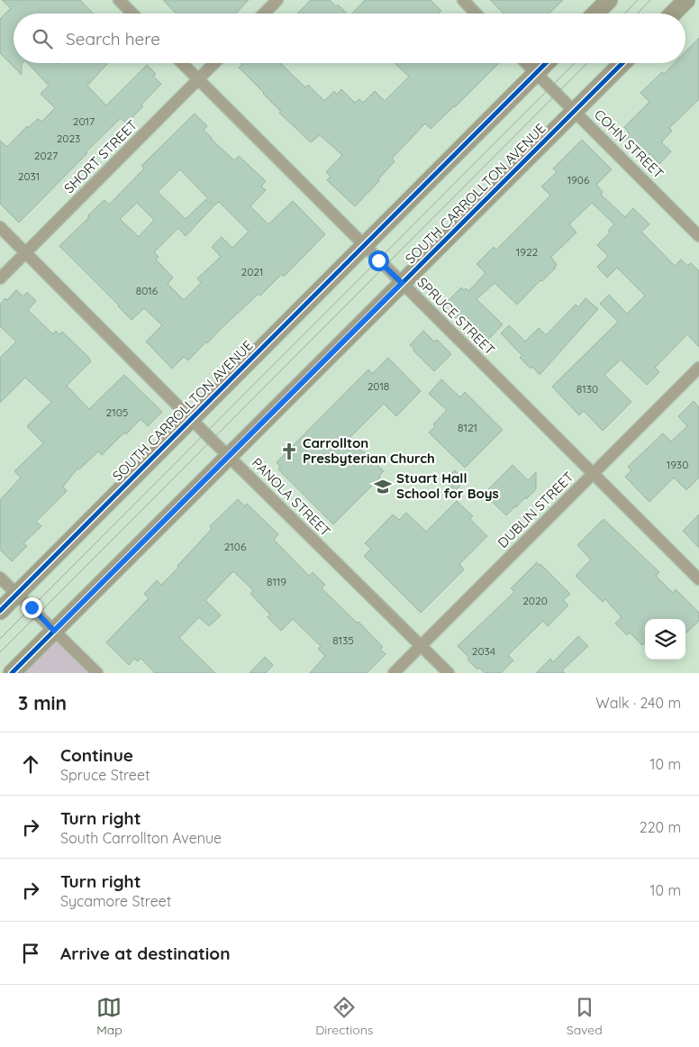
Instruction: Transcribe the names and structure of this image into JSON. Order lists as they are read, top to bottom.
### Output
{
  "streets": {
    "main road": ["SOUTH CARROLLTON AVENUE"],
    "street": [
      "COHN STREET",
      "SHORT STREET",
      "SPRUCE STREET",
      "PANOLA STREET",
      "DUBLIN STREET"
    ]
  },
  "crossings": [
    ["COHN STREET", "SOUTH CARROLLTON AVENUE"],
    ["SHORT STREET", "SPRUCE STREET"],
    ["SHORT STREET", "PANOLA STREET"],
    ["SOUTH CARROLLTON AVENUE", "SPRUCE STREET"],
    ["SOUTH CARROLLTON AVENUE", "PANOLA STREET"],
    ["SPRUCE STREET", "DUBLIN STREET"],
    ["PANOLA STREET", "DUBLIN STREET"]
  ],
  "places": {
    "church": ["Carrollton Presbyterian Church"],
    "school or university": ["Stuart Hall School for Boys"]
  },
  "house_numbers": [
    "2017",
    "2023",
    "2027",
    "2031",
    "1906",
    "1922",
    "2021",
    "8016",
    "2018",
    "8130",
    "2105",
    "8121",
    "1930",
    "2106",
    "8119",
    "2020",
    "8135",
    "2034"
  ],
  "page": {
    "search": "Search here",
    "heading": ["3 min", "Walk · 240 m"],
    "list": [
      ["Continue", "Spruce Street", "10 m"],
      ["Turn right", "South Carrollton Avenue", "220 m"],
      ["Turn right", "Sycamore Street", "10 m"],
      "Arrive at destination"
    ],
    "nav": ["Map", "Directions", "Saved"]
  }
}
